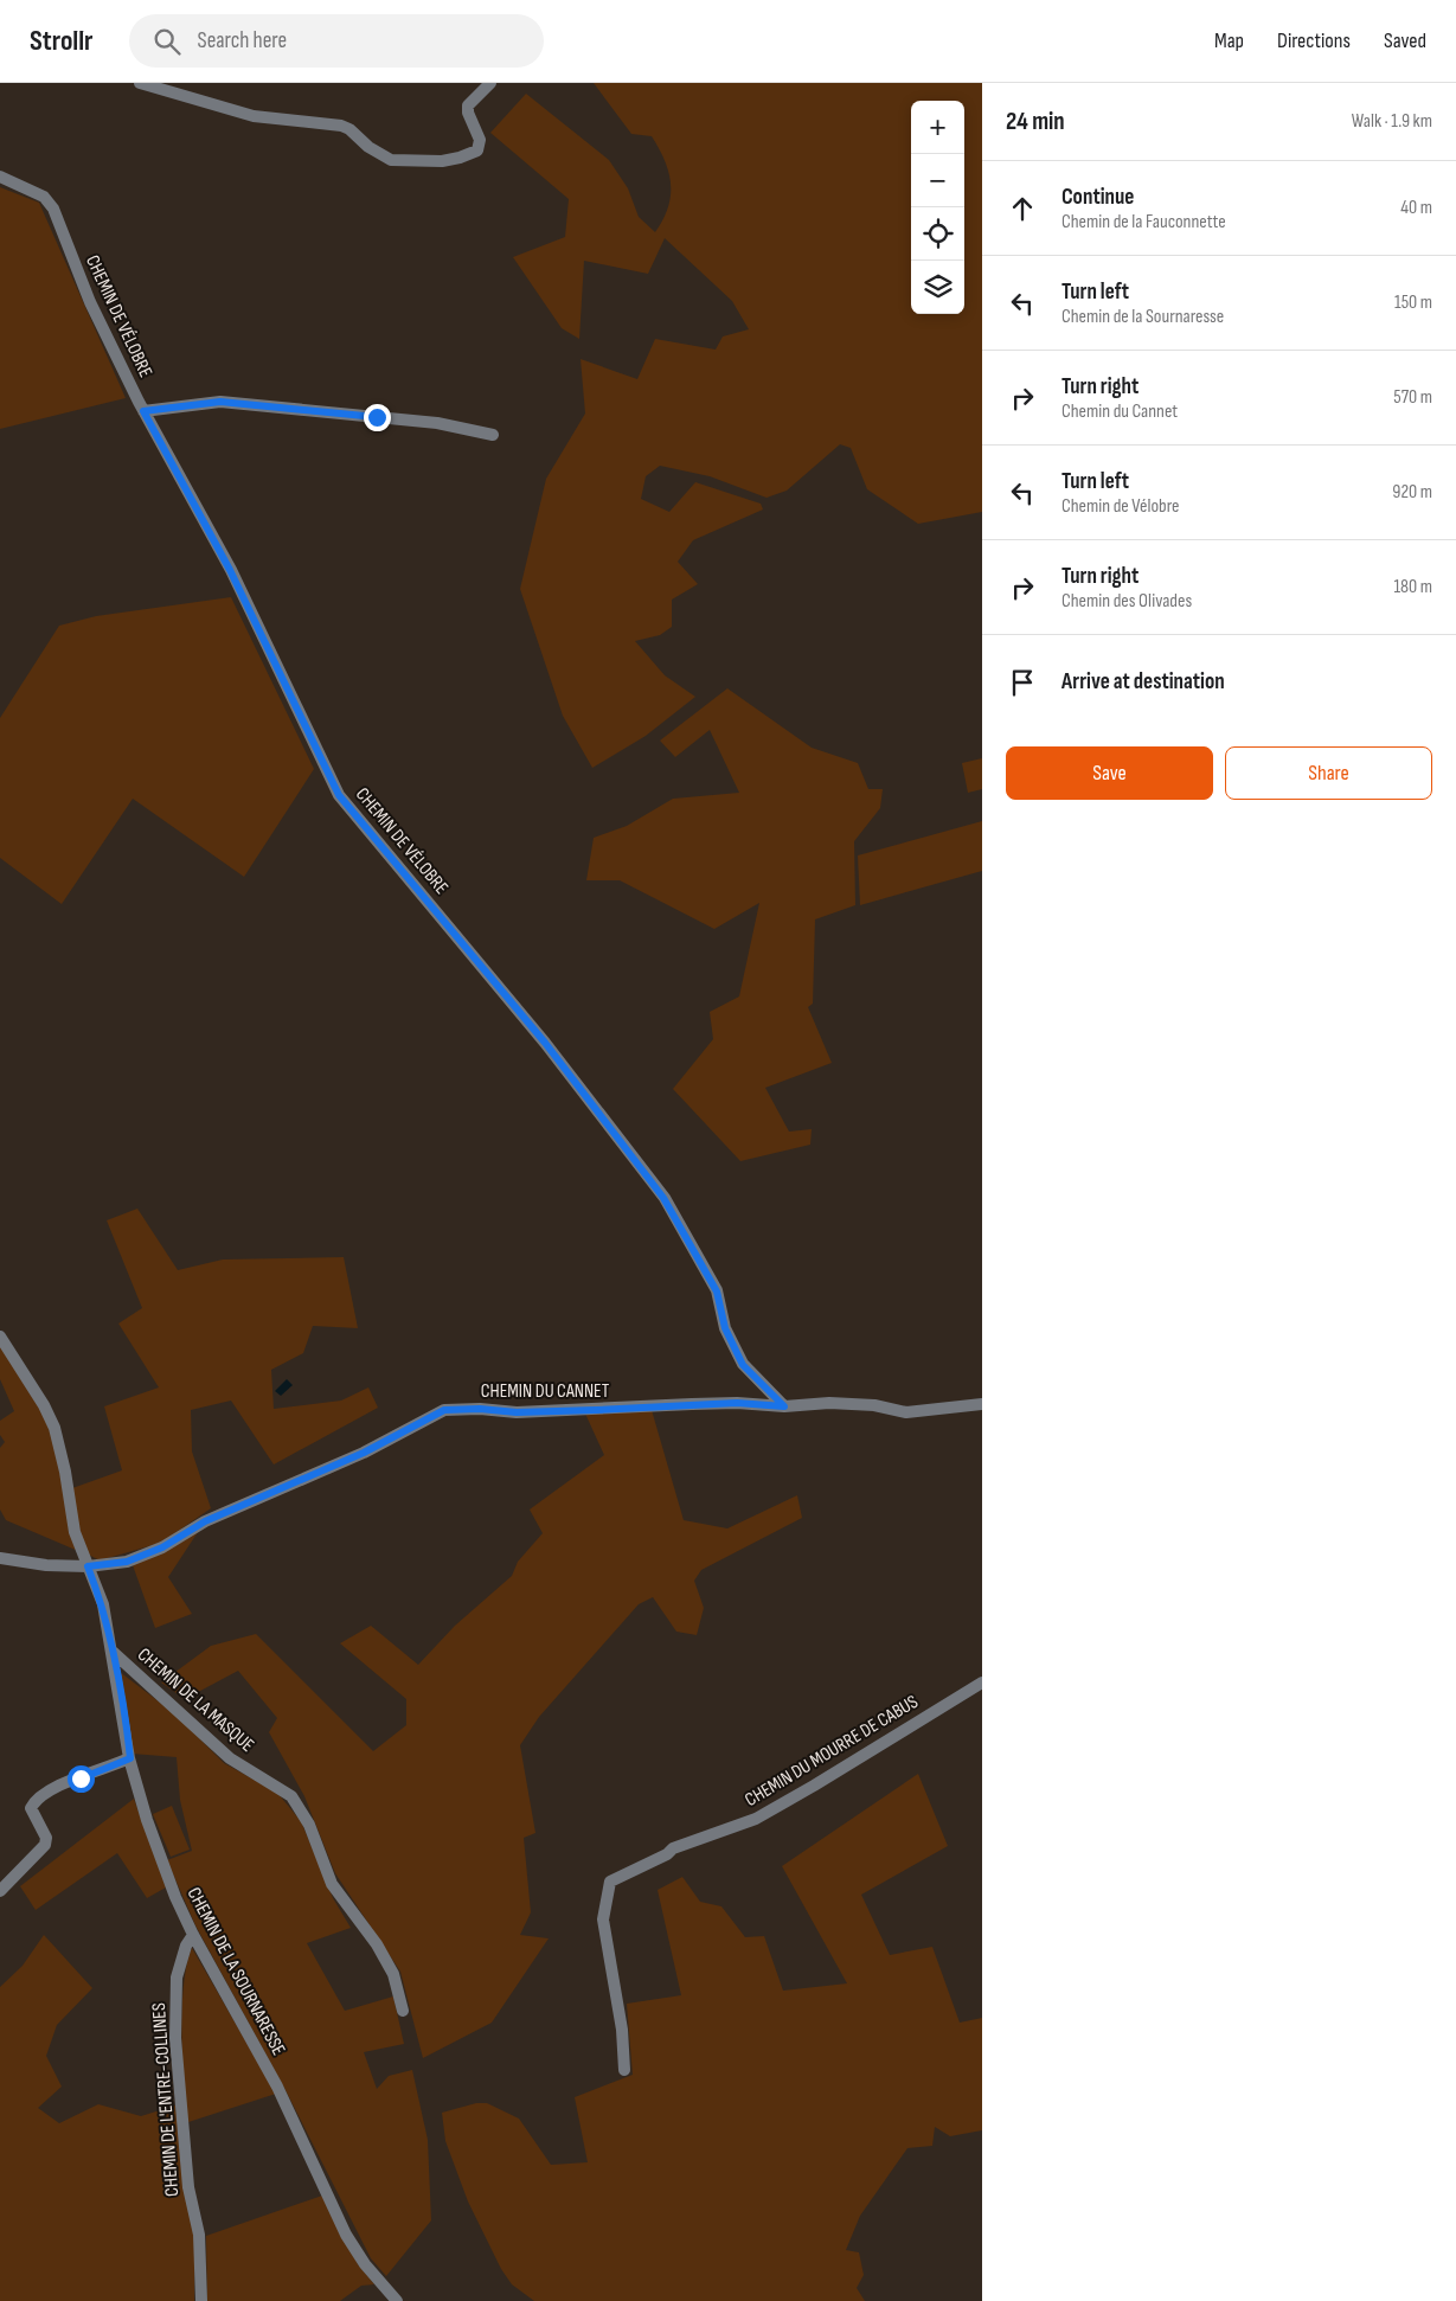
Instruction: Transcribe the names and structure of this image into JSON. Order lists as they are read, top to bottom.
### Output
{
  "streets": {
    "street": [
      "CHEMIN DE VÉLOBRE",
      "CHEMIN DU CANNET",
      "CHEMIN DE LA MASQUE",
      "CHEMIN DU MOURRE DE CABUS",
      "CHEMIN DE LA SOURNARESSE",
      "CHEMIN DE L'ENTRE-COLLINES"
    ]
  },
  "crossings": [
    ["CHEMIN DE VÉLOBRE", "CHEMIN DU CANNET"],
    ["CHEMIN DU CANNET", "CHEMIN DE LA SOURNARESSE"],
    ["CHEMIN DE LA MASQUE", "CHEMIN DE LA SOURNARESSE"],
    ["CHEMIN DE LA SOURNARESSE", "CHEMIN DE L'ENTRE-COLLINES"]
  ],
  "page": {
    "header": "Strollr",
    "search": "Search here",
    "nav": ["Map", "Directions", "Saved"],
    "heading": ["24 min", "Walk · 1.9 km"],
    "map_buttons": ["+", "−"],
    "list": [
      ["Continue", "Chemin de la Fauconnette", "40 m"],
      ["Turn left", "Chemin de la Sournaresse", "150 m"],
      ["Turn right", "Chemin du Cannet", "570 m"],
      ["Turn left", "Chemin de Vélobre", "920 m"],
      ["Turn right", "Chemin des Olivades", "180 m"],
      "Arrive at destination"
    ],
    "buttons": ["Save", "Share"]
  }
}
